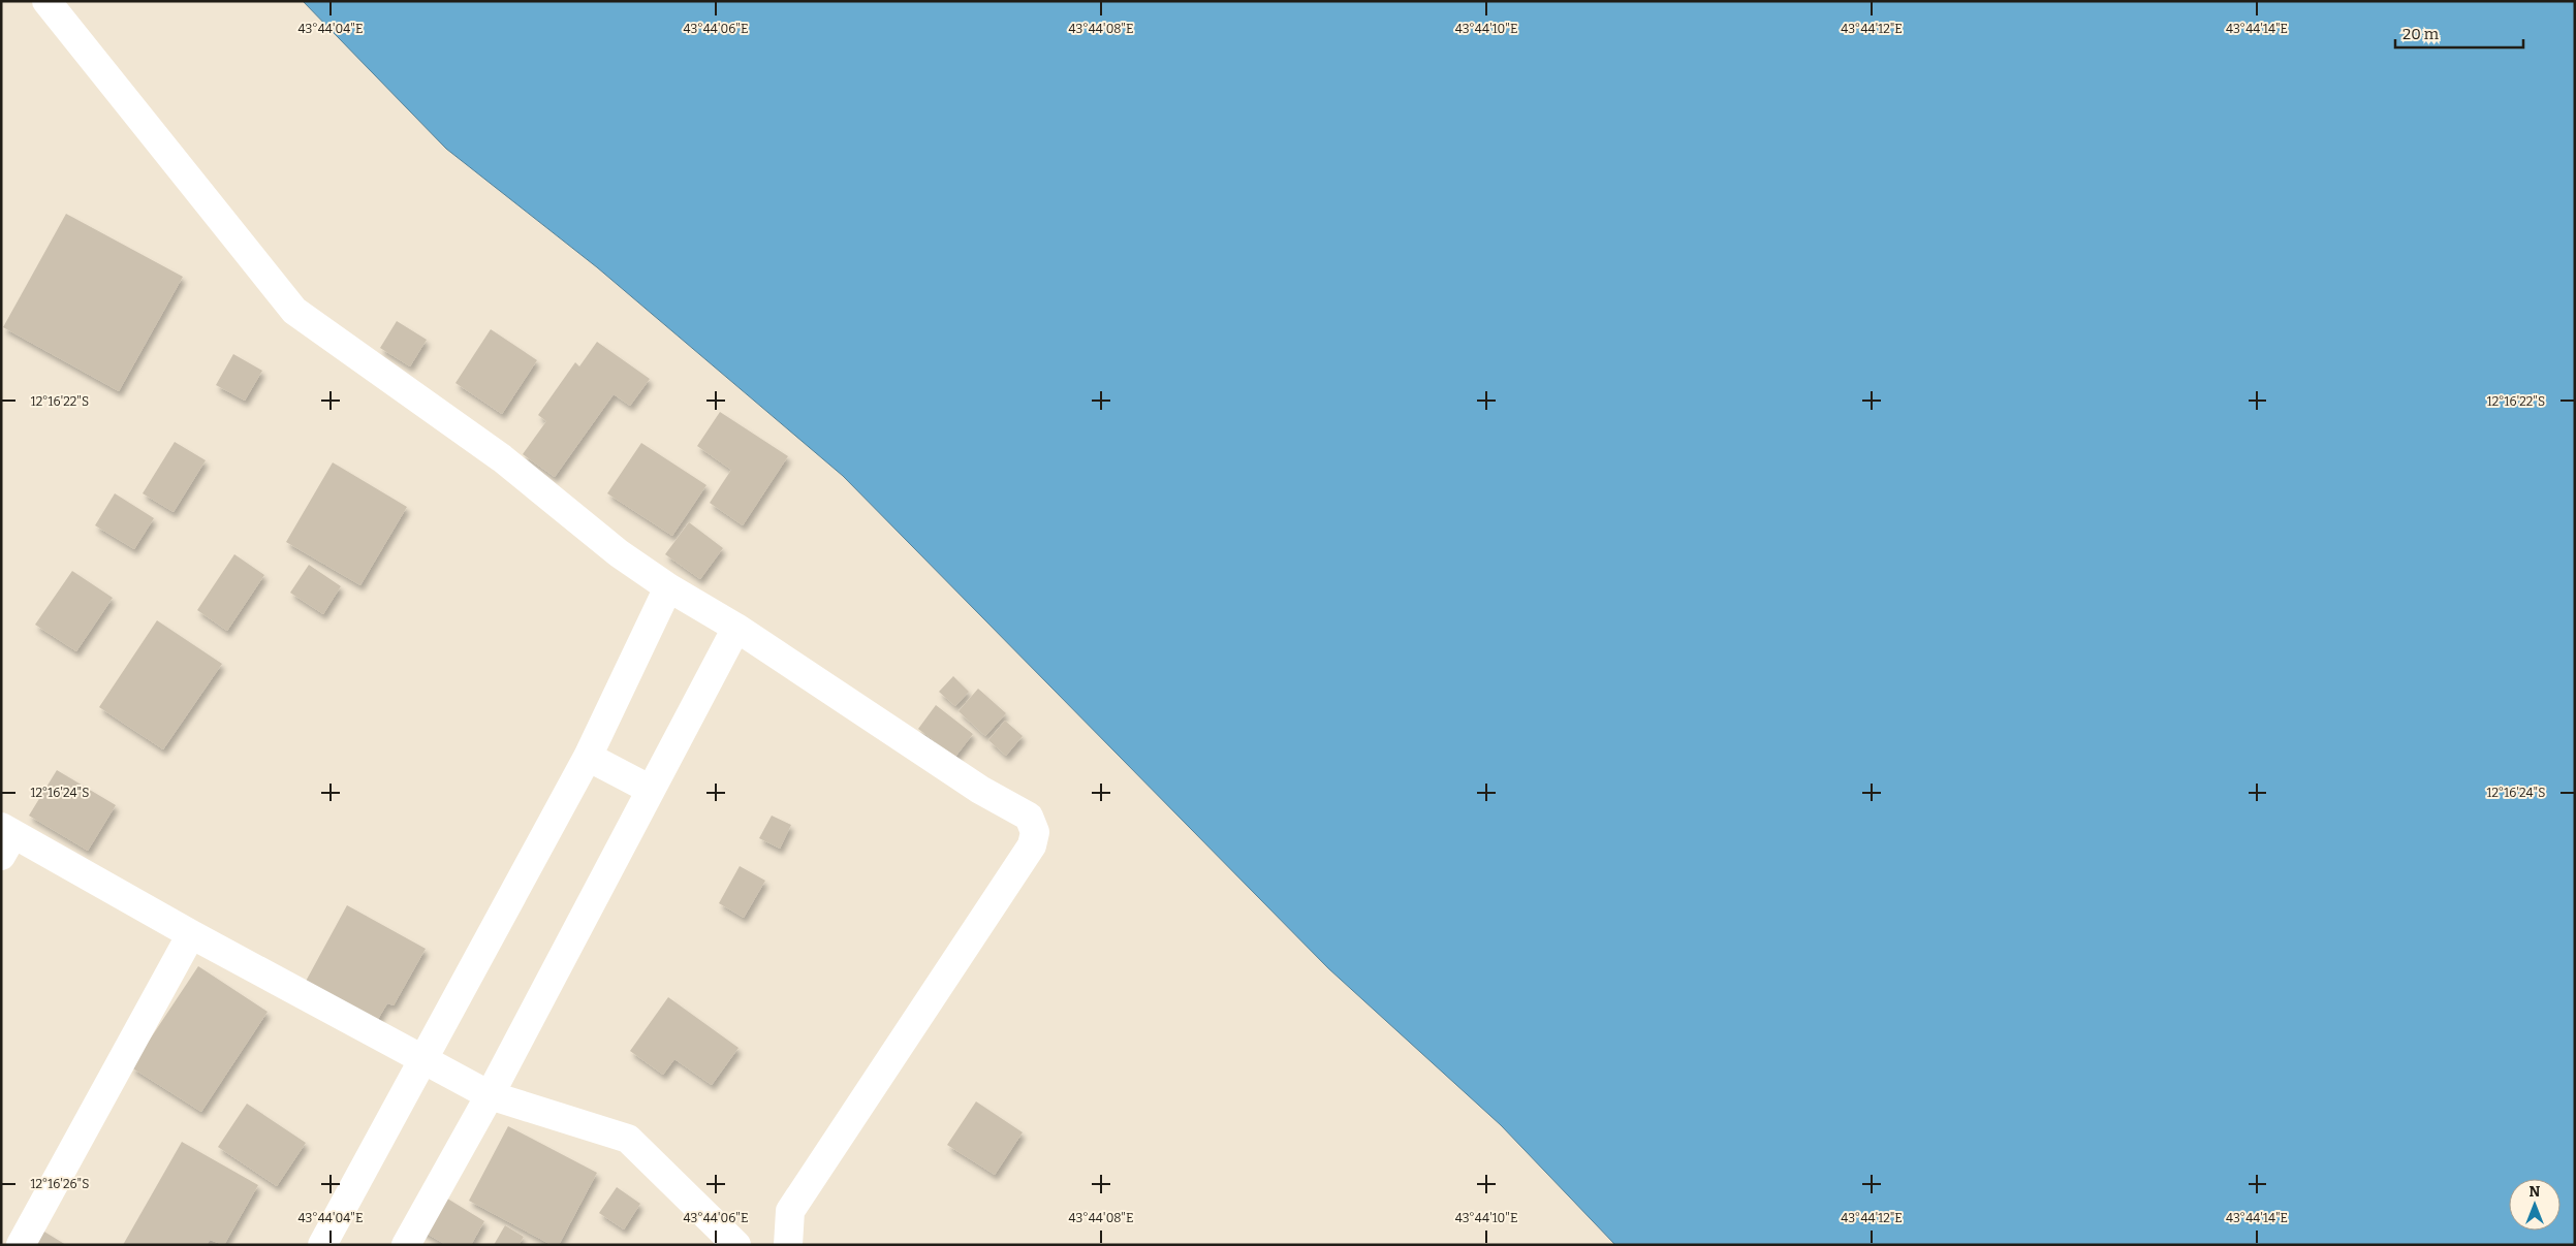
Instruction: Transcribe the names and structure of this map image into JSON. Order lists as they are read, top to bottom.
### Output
{
  "scale_bar": "20 m",
  "north": "top",
  "coordinates": [
    "43°44'04\"E",
    "43°44'06\"E",
    "43°44'08\"E",
    "43°44'10\"E",
    "43°44'12\"E",
    "43°44'14\"E",
    "12°16'22\"S",
    "12°16'24\"S",
    "12°16'26\"S"
  ]
}
